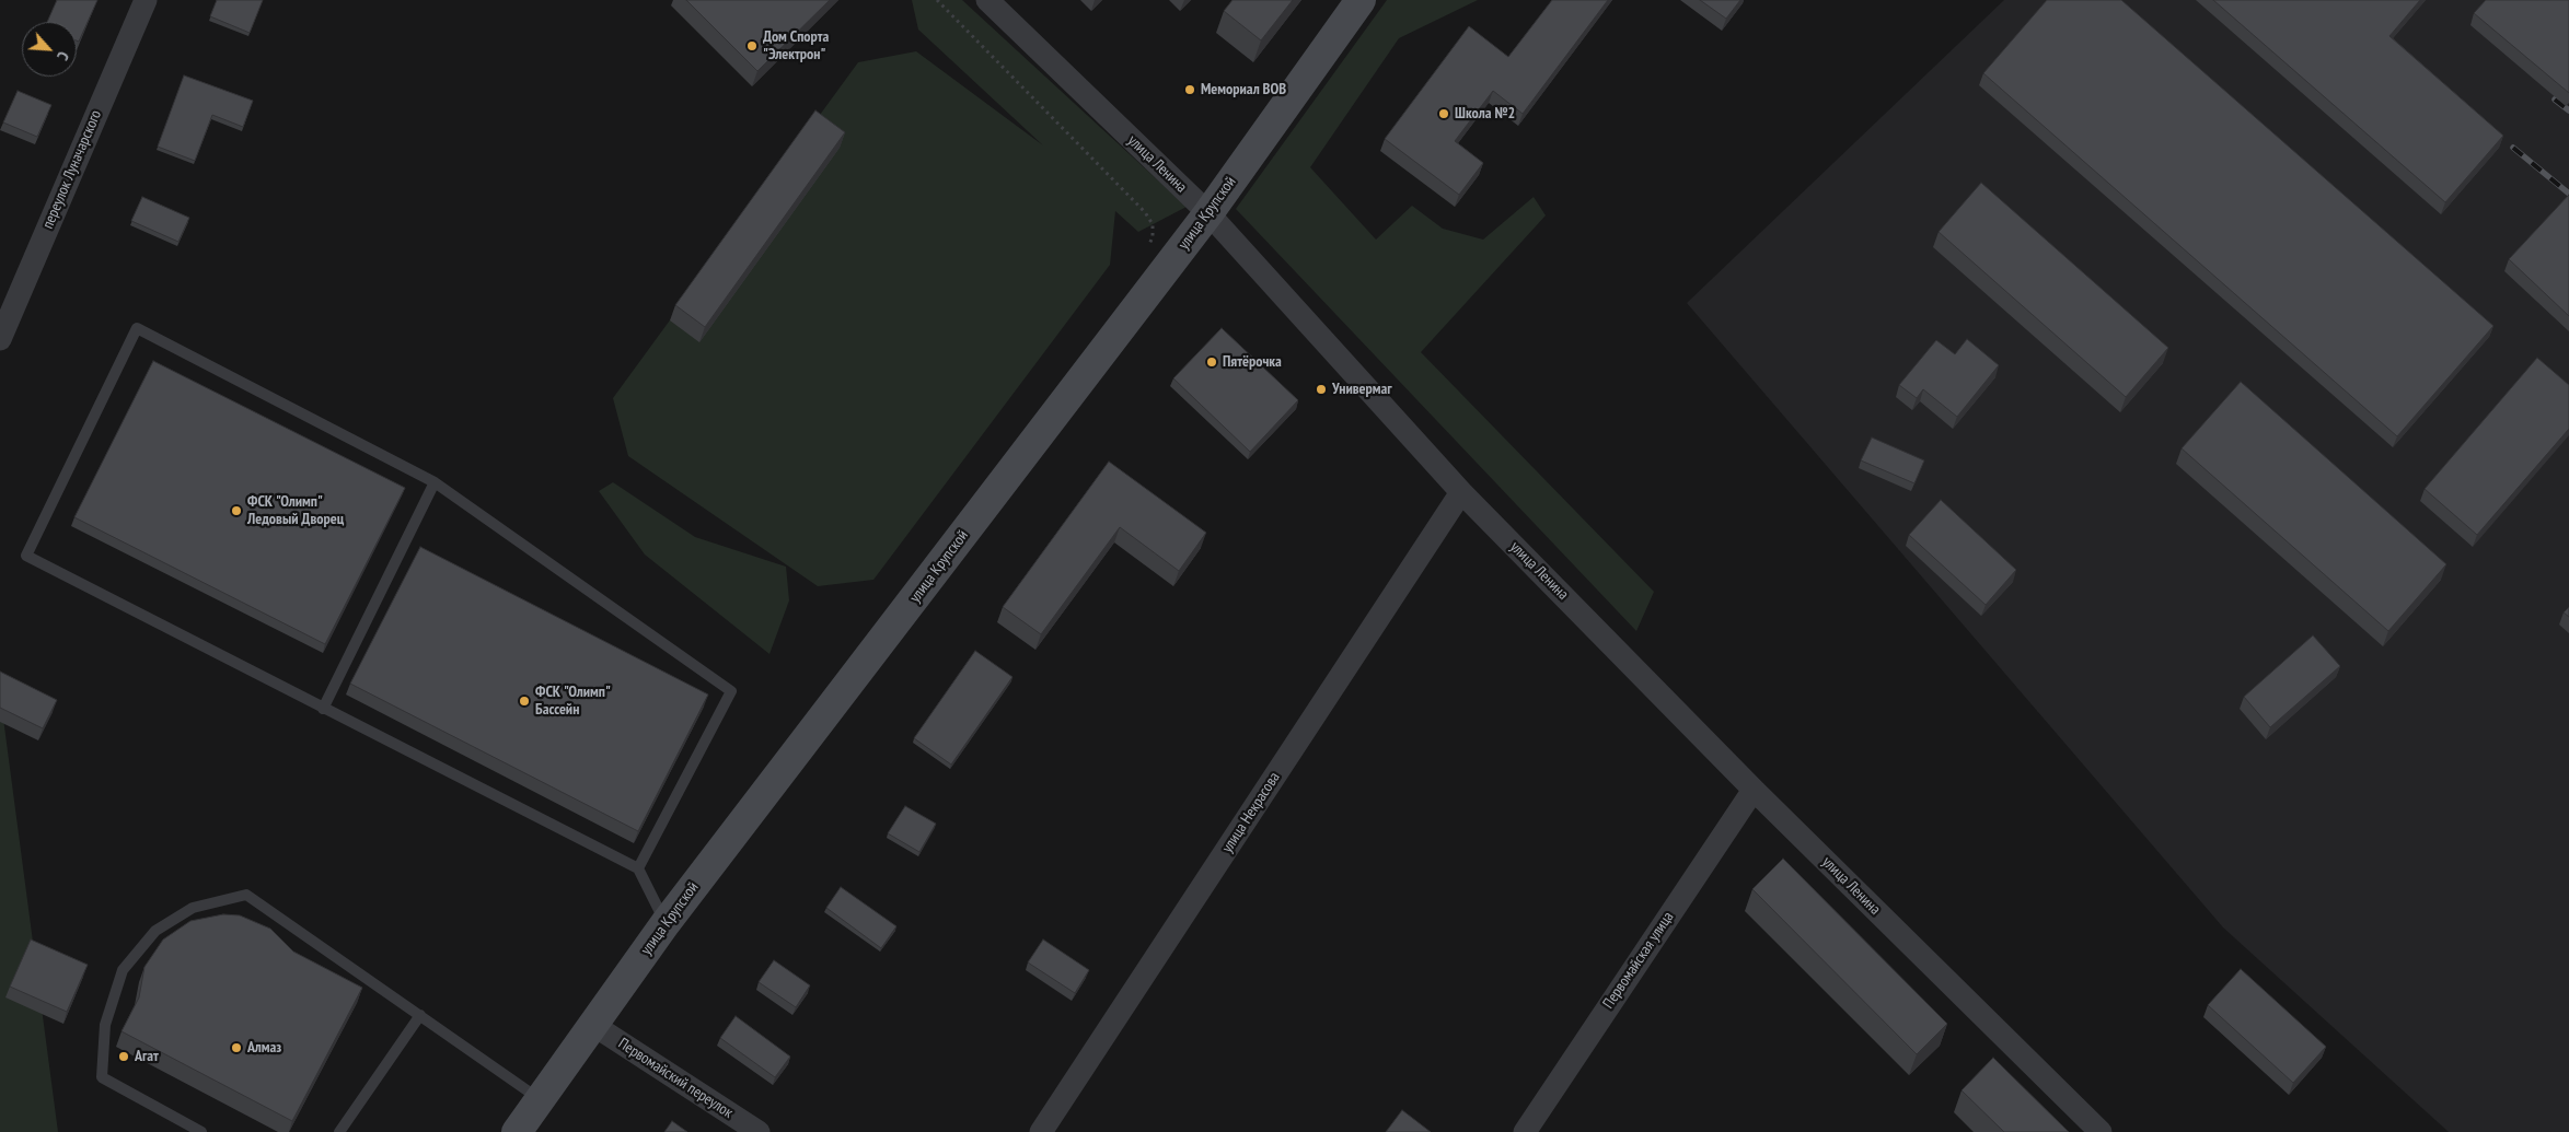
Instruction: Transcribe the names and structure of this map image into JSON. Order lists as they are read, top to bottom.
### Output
{
  "streets": {
    "street": [
      "улица Ленина",
      "переулок Луначарского",
      "улица Крупской",
      "улица Некрасова",
      "Первомайская улица",
      "Первомайский переулок"
    ]
  },
  "crossings": [
    ["улица Ленина", "улица Крупской"],
    ["улица Ленина", "улица Некрасова"],
    ["улица Ленина", "Первомайская улица"],
    ["улица Крупской", "Первомайский переулок"]
  ],
  "places": [
    "Дом Спорта \"Электрон\"",
    "Мемориал ВОВ",
    "Школа №2",
    "Пятёрочка",
    "Универмаг",
    "ФСК \"Олимп\" Ледовый Дворец",
    "ФСК \"Олимп\" Бассейн",
    "Алмаз",
    "Агат"
  ],
  "north": "bottom right"
}
